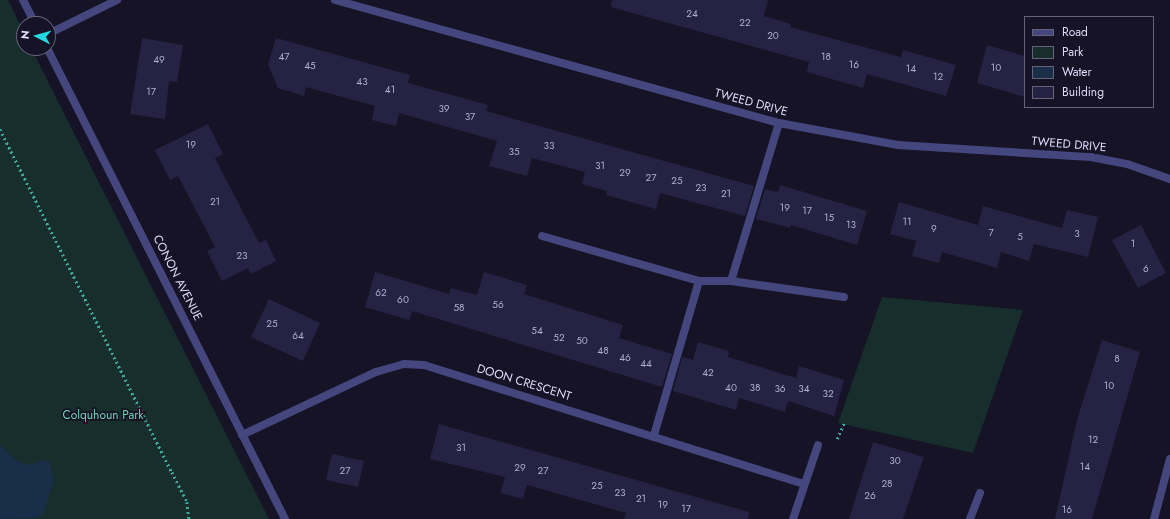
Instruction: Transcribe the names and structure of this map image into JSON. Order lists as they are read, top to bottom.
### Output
{
  "streets": {
    "street": ["TWEED DRIVE", "CONON AVENUE", "DOON CRESCENT"]
  },
  "crossings": [
    ["CONON AVENUE", "DOON CRESCENT"]
  ],
  "parks": ["Colquhoun Park"],
  "house_numbers": [
    "24",
    "22",
    "20",
    "47",
    "18",
    "49",
    "16",
    "45",
    "10",
    "14",
    "12",
    "43",
    "41",
    "17",
    "39",
    "37",
    "19",
    "33",
    "35",
    "31",
    "29",
    "27",
    "25",
    "23",
    "21",
    "21",
    "19",
    "17",
    "15",
    "11",
    "13",
    "9",
    "7",
    "3",
    "5",
    "1",
    "23",
    "6",
    "62",
    "60",
    "56",
    "58",
    "25",
    "54",
    "64",
    "52",
    "50",
    "48",
    "46",
    "8",
    "44",
    "42",
    "10",
    "40",
    "38",
    "36",
    "34",
    "32",
    "12",
    "31",
    "30",
    "14",
    "29",
    "27",
    "27",
    "28",
    "25",
    "23",
    "26",
    "21",
    "19",
    "17",
    "16"
  ],
  "legend": [
    "Road",
    "Park",
    "Water",
    "Building"
  ],
  "north": "left"
}
